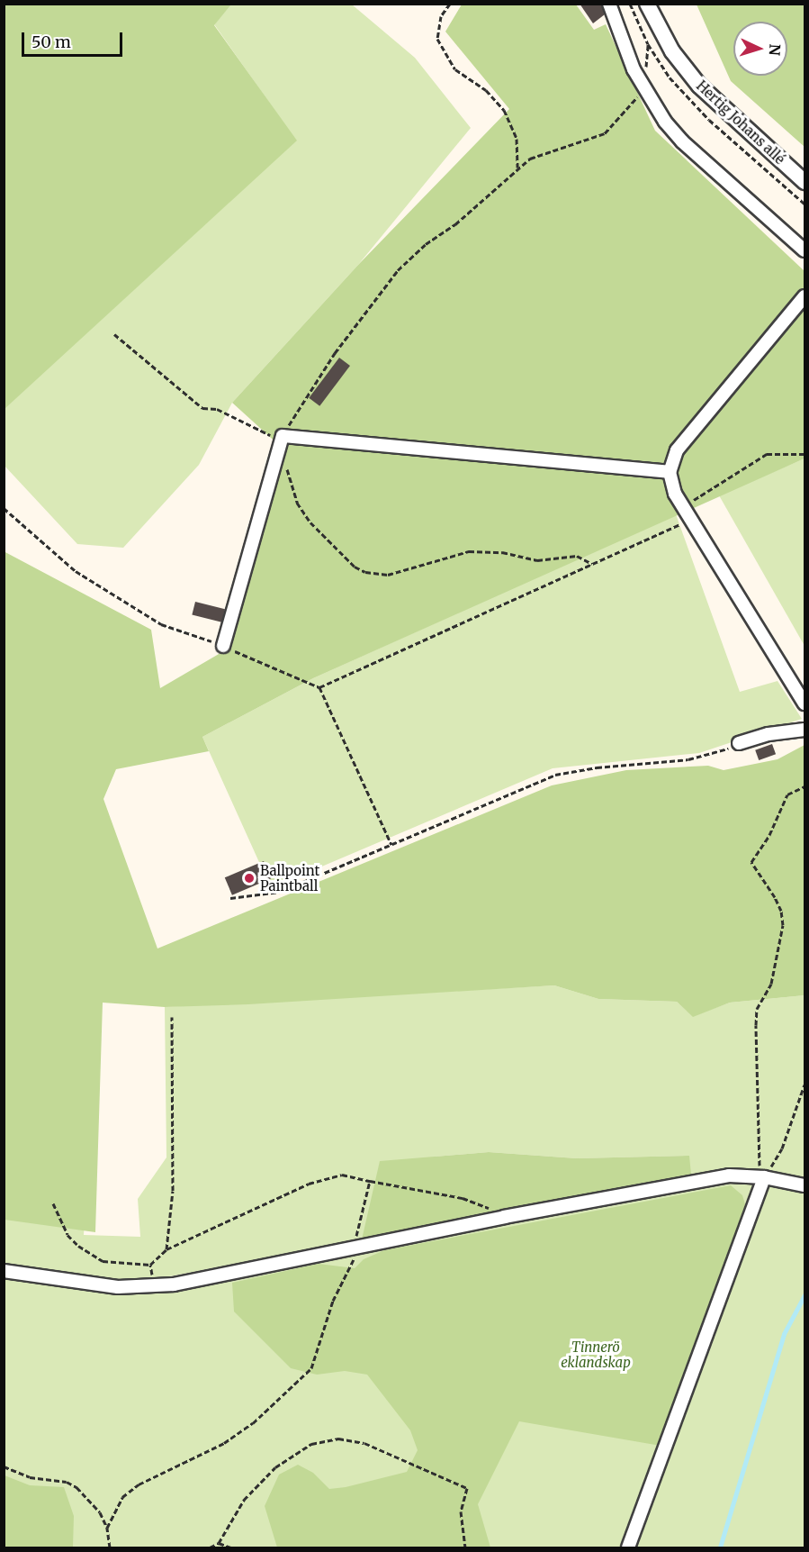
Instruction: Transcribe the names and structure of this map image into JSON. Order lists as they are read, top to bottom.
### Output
{
  "streets": {
    "street": ["Hertig Johans allé"]
  },
  "parks": ["Tinnerö eklandskap"],
  "places": ["Ballpoint Paintball"],
  "scale_bar": "50 m",
  "north": "right"
}
